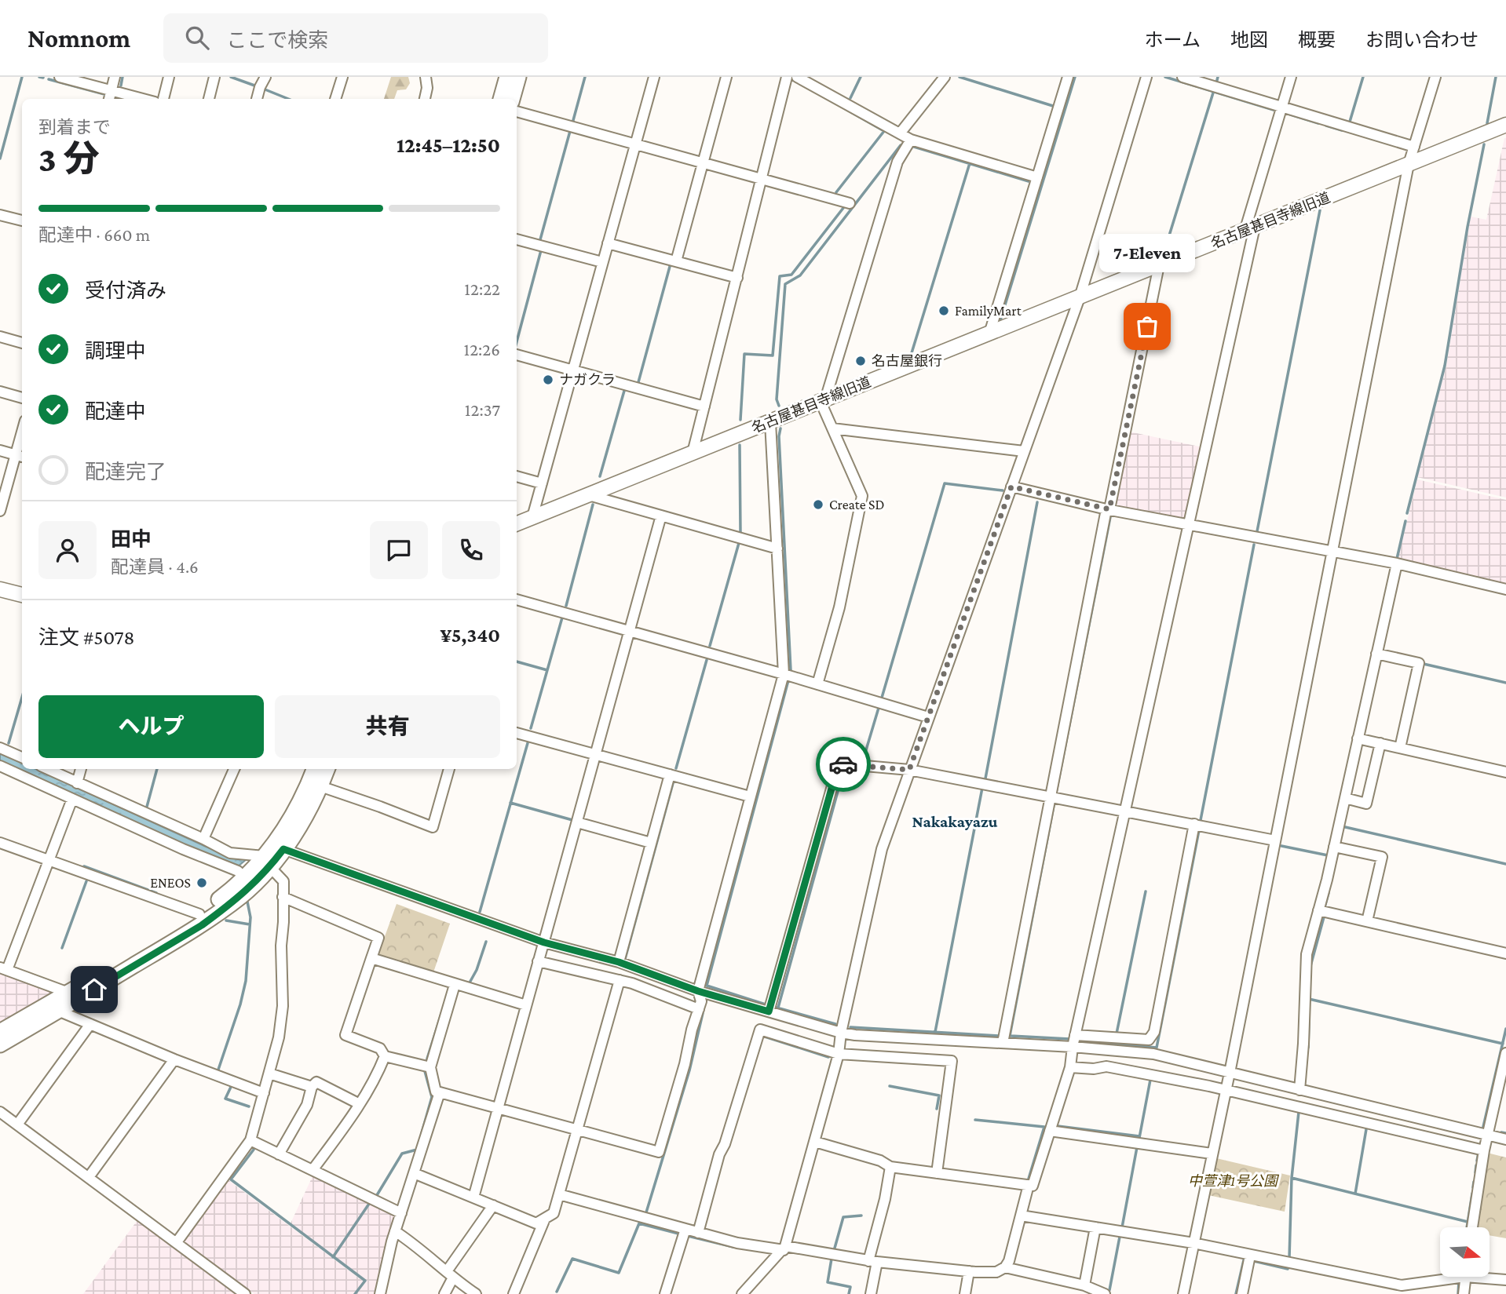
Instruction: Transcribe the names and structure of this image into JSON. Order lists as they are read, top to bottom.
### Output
{
  "streets": {
    "street": ["名古屋甚目寺線旧道"]
  },
  "districts": ["Nakakayazu"],
  "parks": ["中萱津1号公園"],
  "places": [
    "FamilyMart",
    "7-Eleven",
    "名古屋銀行",
    "ナガクラ",
    "Create SD",
    "ENEOS"
  ],
  "north": "right",
  "page": {
    "header": "Nomnom",
    "search": "ここで検索",
    "nav": [
      "ホーム",
      "地図",
      "概要",
      "お問い合わせ"
    ],
    "heading": ["3 分", "到着まで", "12:45–12:50"],
    "panel": [
      "田中",
      "配達員 · 4.6",
      "注文 #5078",
      "¥5,340"
    ],
    "bar": "配達中 · 660 m",
    "bubble": "7-Eleven",
    "list": [
      ["受付済み", "12:22"],
      ["調理中", "12:26"],
      ["配達中", "12:37"],
      "配達完了"
    ],
    "buttons": ["ヘルプ", "共有"]
  }
}
